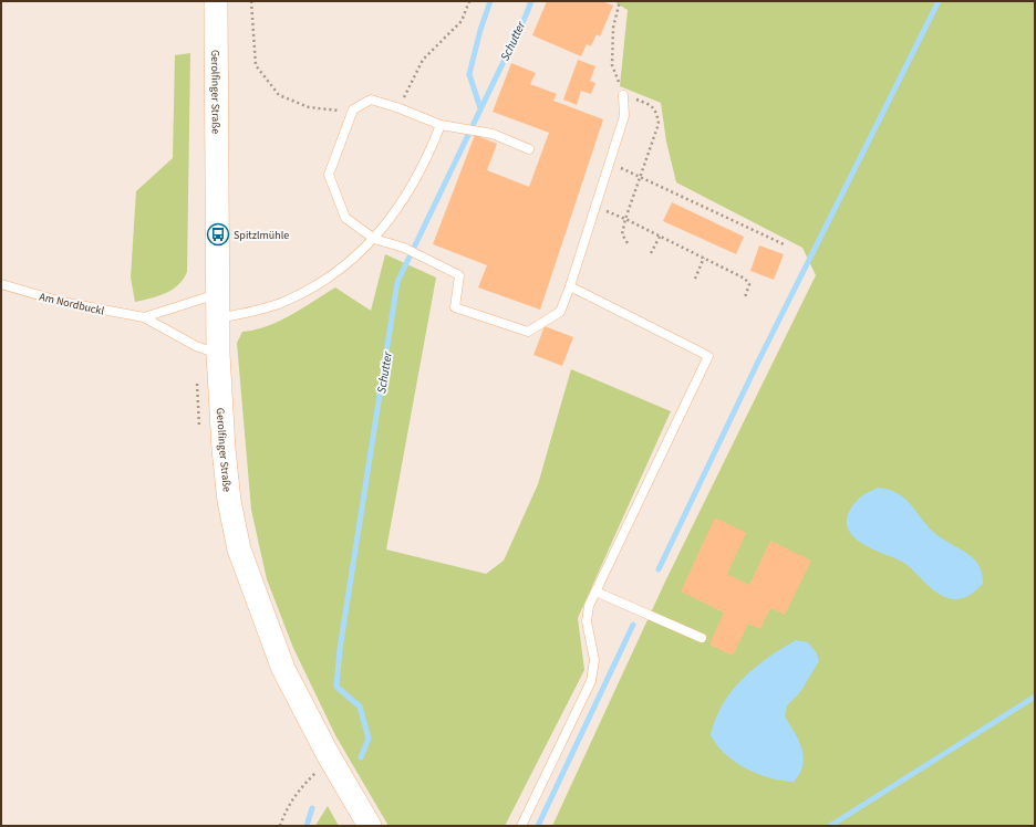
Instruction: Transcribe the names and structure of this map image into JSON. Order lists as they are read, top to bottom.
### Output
{
  "streets": {
    "street": ["Gerolfinger Straße"],
    "lane": ["Am Nordbuckl"]
  },
  "water": ["Schutter"],
  "places": {
    "bus stop": ["Spitzlmühle"]
  }
}
